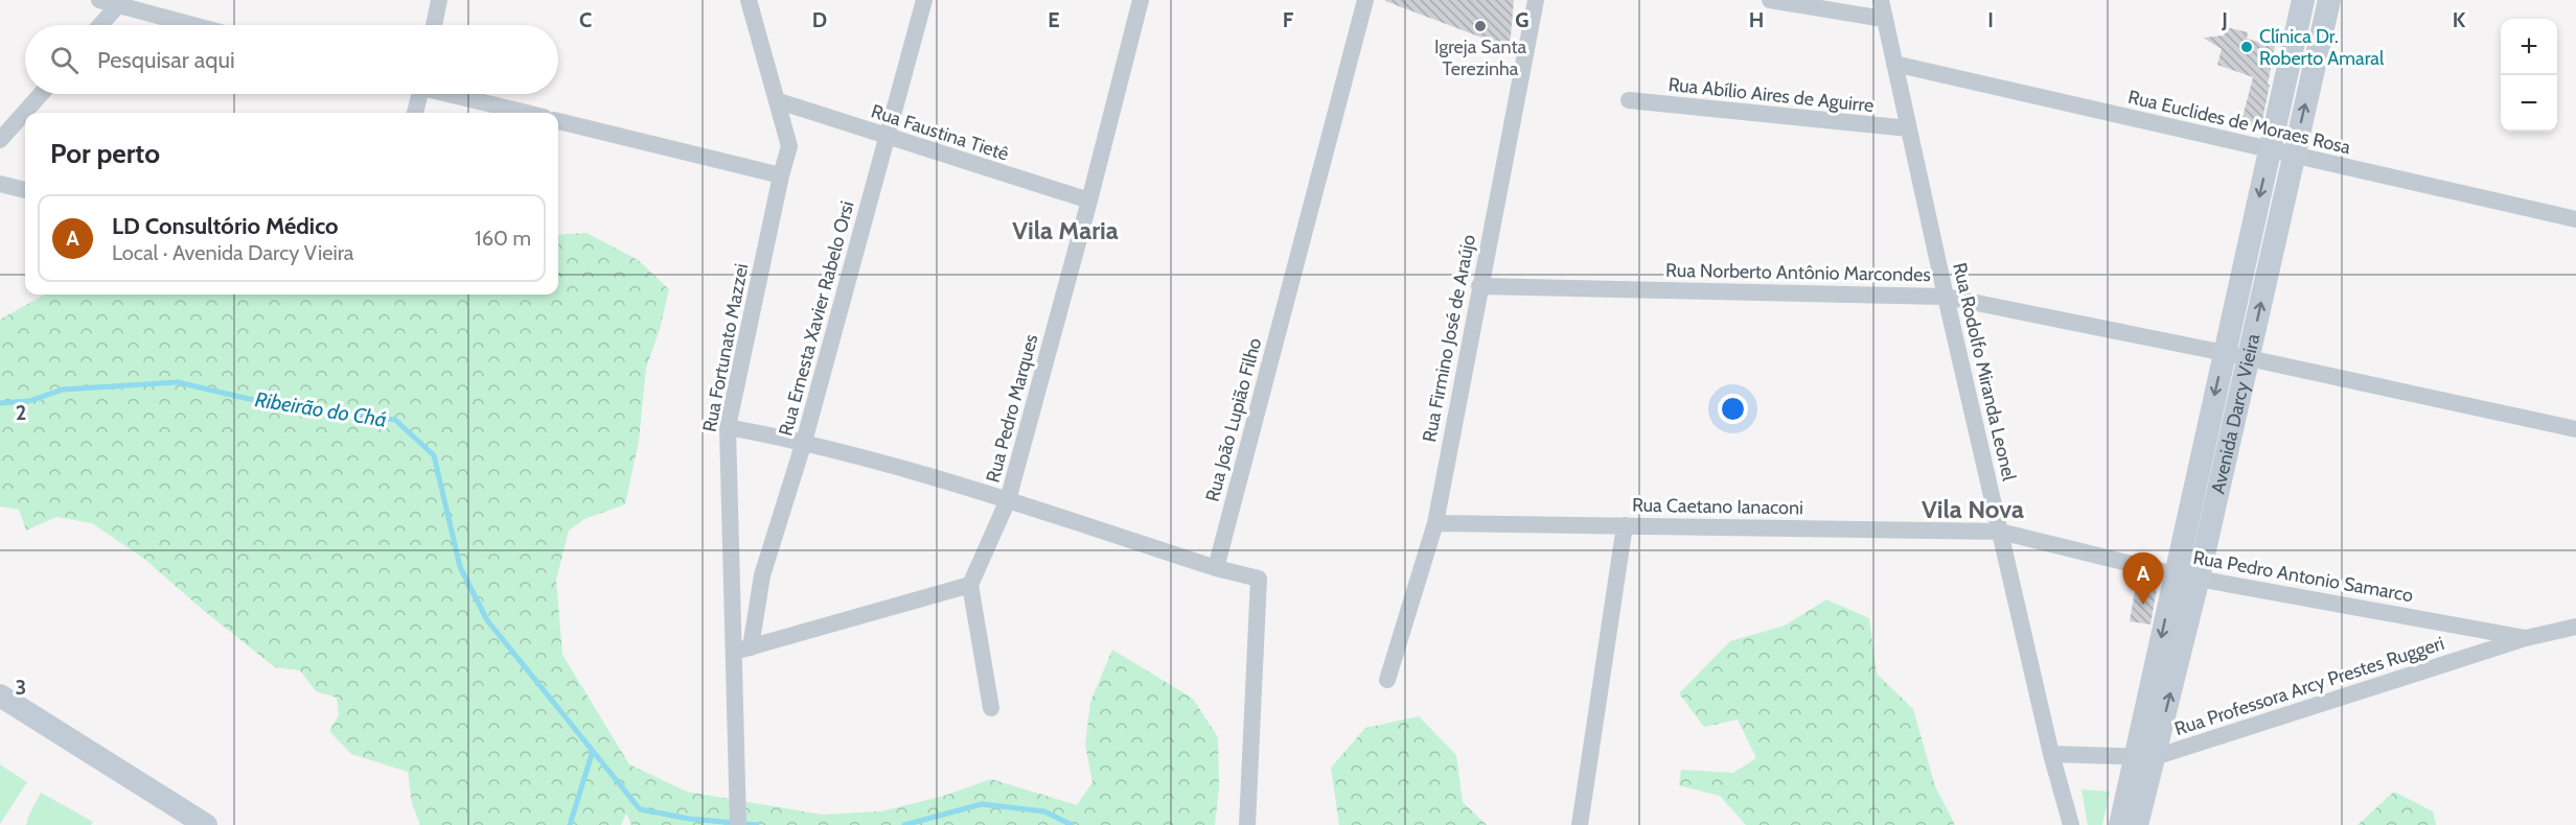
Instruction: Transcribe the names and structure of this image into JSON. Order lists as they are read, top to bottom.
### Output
{
  "streets": {
    "main road": ["Avenida Darcy Vieira"],
    "street": [
      "Rua Abílio Aires de Aguirre",
      "Rua Euclides de Moraes Rosa",
      "Rua Faustina Tietê",
      "Rua Norberto Antônio Marcondes",
      "Rua Ernesta Xavier Rabelo Orsi",
      "Rua Firmino José de Araújo",
      "Rua Fortunato Mazzei",
      "Rua Rodolfo Miranda Leonel",
      "Rua Pedro Marques",
      "Rua João Lupião Filho",
      "Rua Caetano Ianaconi",
      "Rua Pedro Antonio Samarco",
      "Rua Professora Arcy Prestes Ruggeri"
    ]
  },
  "crossings": [
    ["Rua Abílio Aires de Aguirre", "Rua Rodolfo Miranda Leonel"],
    ["Rua Euclides de Moraes Rosa", "Rua Rodolfo Miranda Leonel"],
    ["Rua Euclides de Moraes Rosa", "Avenida Darcy Vieira"],
    ["Rua Faustina Tietê", "Rua Ernesta Xavier Rabelo Orsi"],
    ["Rua Faustina Tietê", "Rua Fortunato Mazzei"],
    ["Rua Faustina Tietê", "Rua Pedro Marques"],
    ["Rua Norberto Antônio Marcondes", "Rua Firmino José de Araújo"],
    ["Rua Norberto Antônio Marcondes", "Rua Rodolfo Miranda Leonel"],
    ["Rua Norberto Antônio Marcondes", "Avenida Darcy Vieira"],
    ["Rua Ernesta Xavier Rabelo Orsi", "Rua Fortunato Mazzei"],
    ["Rua Firmino José de Araújo", "Rua Caetano Ianaconi"],
    ["Rua Rodolfo Miranda Leonel", "Rua Caetano Ianaconi"],
    ["Rua Rodolfo Miranda Leonel", "Rua Pedro Antonio Samarco"],
    ["Rua Rodolfo Miranda Leonel", "Rua Professora Arcy Prestes Ruggeri"],
    ["Avenida Darcy Vieira", "Rua Pedro Antonio Samarco"],
    ["Avenida Darcy Vieira", "Rua Professora Arcy Prestes Ruggeri"],
    ["Rua Caetano Ianaconi", "Rua Pedro Antonio Samarco"],
    ["Rua Pedro Antonio Samarco", "Rua Professora Arcy Prestes Ruggeri"]
  ],
  "districts": ["Vila Maria", "Vila Nova"],
  "water": ["Ribeirão do Chá"],
  "places": ["Igreja Santa Terezinha", "Clínica Dr. Roberto Amaral"],
  "page": {
    "map_buttons": ["+", "−"],
    "search": "Pesquisar aqui",
    "heading": "Por perto",
    "list": [
      {
        "mark": "A",
        "name": "LD Consultório Médico",
        "note": "Local · Avenida Darcy Vieira",
        "value": "160 m"
      }
    ],
    "pins": "A"
  },
  "grid": {
    "columns": [
      "C",
      "D",
      "E",
      "F",
      "G",
      "H",
      "I",
      "J",
      "K"
    ],
    "rows": ["2", "3"]
  }
}
